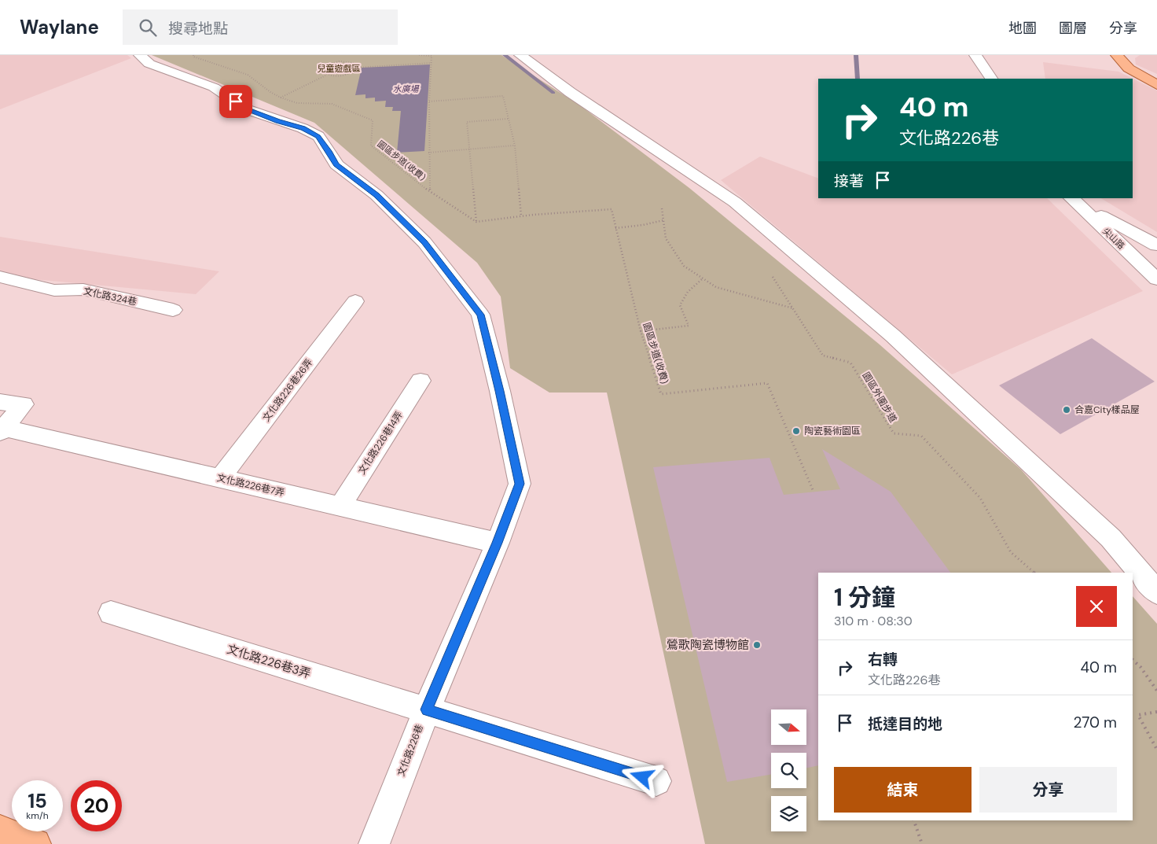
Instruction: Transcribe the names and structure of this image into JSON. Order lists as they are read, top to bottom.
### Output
{
  "streets": {
    "street": [
      "尖山路",
      "文化路324巷",
      "文化路226巷26弄",
      "文化路226巷14弄",
      "文化路226巷7弄",
      "文化路226巷3弄",
      "文化路226巷"
    ],
    "path": ["園區步道(收費)", "園區外圍步道"]
  },
  "crossings": [
    ["文化路226巷26弄", "文化路226巷7弄"],
    ["文化路226巷14弄", "文化路226巷7弄"],
    ["文化路226巷7弄", "文化路226巷"],
    ["文化路226巷3弄", "文化路226巷"]
  ],
  "water": ["水廣場"],
  "parks": ["兒童遊戲區"],
  "places": ["合嘉City樣品屋", "陶瓷藝術園區", "鶯歌陶瓷博物館"],
  "north": "right",
  "page": {
    "header": "Waylane",
    "search": "搜尋地點",
    "nav": ["地圖", "圖層", "分享"],
    "turn": ["40 m", "文化路226巷"],
    "then": "接著",
    "heading": ["1 分鐘", "310 m · 08:30"],
    "list": [
      {
        "name": "右轉",
        "note": "文化路226巷",
        "value": "40 m"
      },
      {
        "name": "抵達目的地",
        "value": "270 m"
      }
    ],
    "buttons": ["結束", "分享"],
    "speed": "15 km/h",
    "limit": "20"
  }
}
